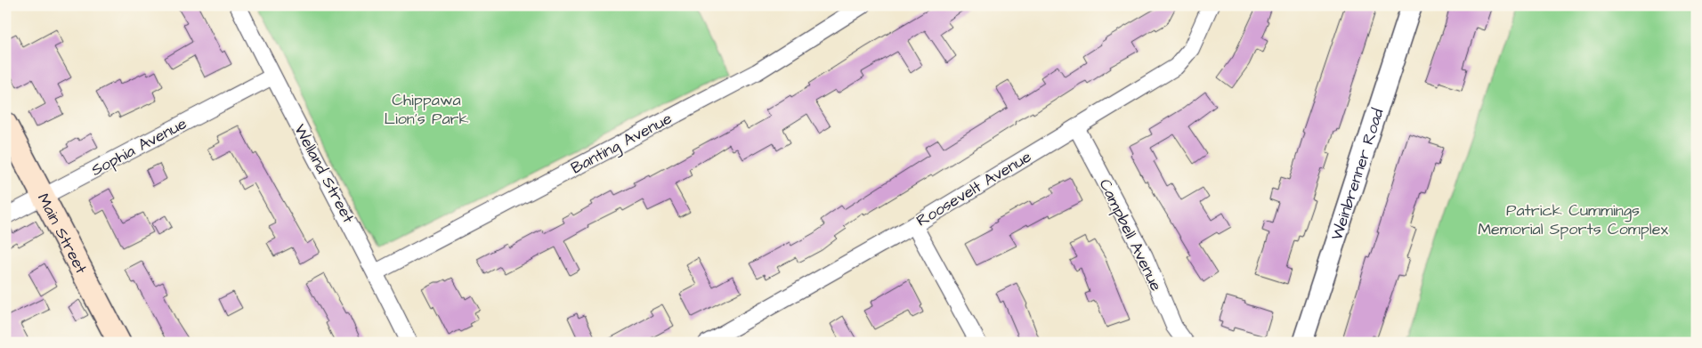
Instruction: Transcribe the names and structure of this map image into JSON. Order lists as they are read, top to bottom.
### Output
{
  "streets": {
    "main road": ["Main Street"],
    "street": [
      "Banting Avenue",
      "Sophia Avenue",
      "Welland Street",
      "Weinbrenner Road",
      "Roosevelt Avenue",
      "Campbell Avenue"
    ]
  },
  "crossings": [
    ["Banting Avenue", "Welland Street"],
    ["Sophia Avenue", "Welland Street"],
    ["Sophia Avenue", "Main Street"],
    ["Roosevelt Avenue", "Campbell Avenue"]
  ],
  "parks": ["Chippawa Lion's Park", "Patrick Cummings Memorial Sports Complex"]
}
